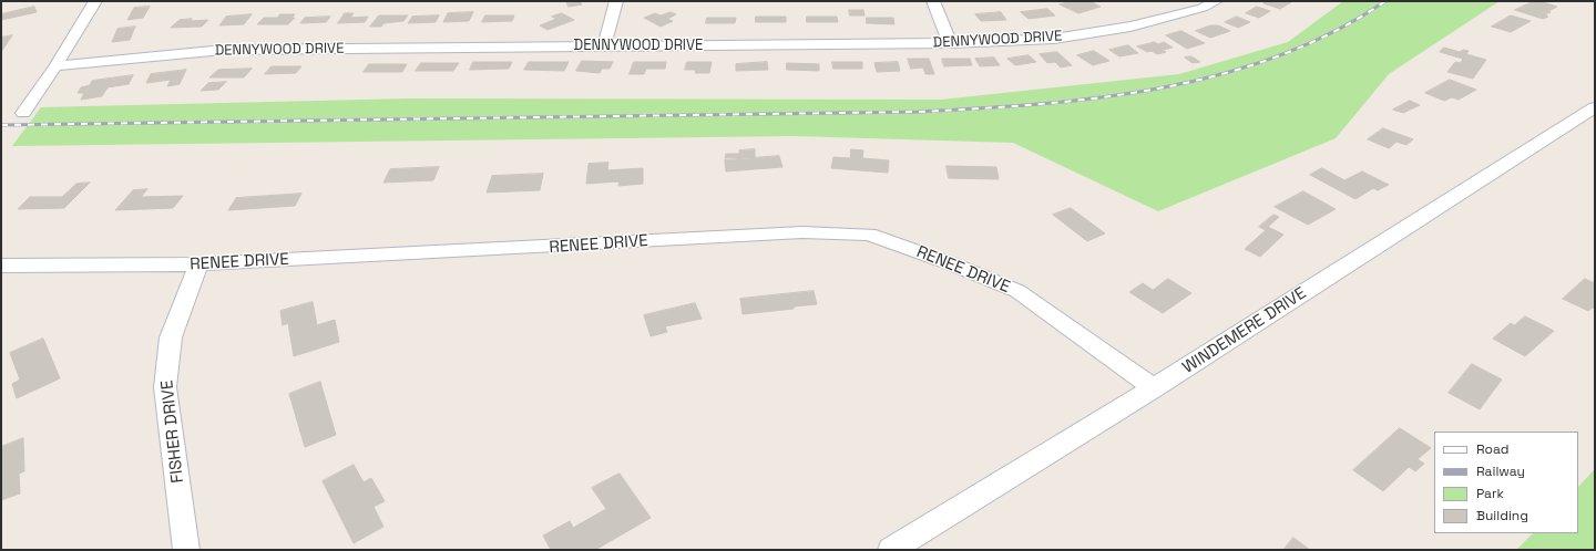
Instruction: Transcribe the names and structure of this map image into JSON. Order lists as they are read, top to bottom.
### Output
{
  "streets": {
    "street": [
      "DENNYWOOD DRIVE",
      "RENEE DRIVE",
      "WINDEMERE DRIVE",
      "FISHER DRIVE"
    ]
  },
  "crossings": [
    ["RENEE DRIVE", "WINDEMERE DRIVE"],
    ["RENEE DRIVE", "FISHER DRIVE"]
  ],
  "legend": [
    "Road",
    "Railway",
    "Park",
    "Building"
  ]
}
